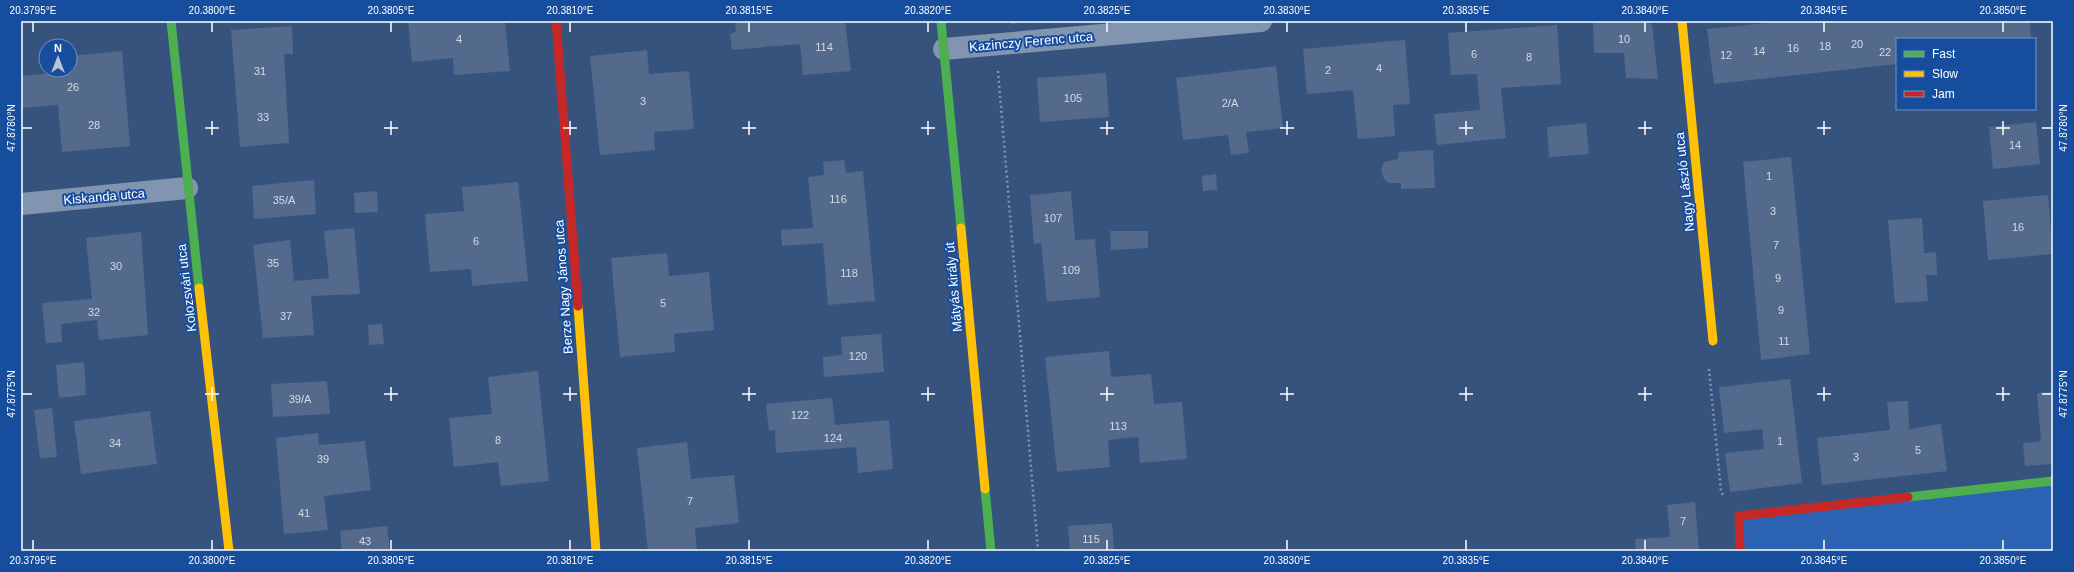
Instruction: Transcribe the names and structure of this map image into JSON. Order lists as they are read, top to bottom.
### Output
{
  "streets": {
    "street": [
      "Kazinczy Ferenc utca",
      "Nagy László utca",
      "Kiskanda utca",
      "Berze Nagy János utca",
      "Mátyás király út",
      "Kolozsvári utca"
    ]
  },
  "crossings": [
    ["Kazinczy Ferenc utca", "Mátyás király út"],
    ["Kiskanda utca", "Kolozsvári utca"]
  ],
  "house_numbers": [
    "4",
    "10",
    "20",
    "18",
    "114",
    "16",
    "14",
    "22",
    "6",
    "12",
    "8",
    "4",
    "2",
    "31",
    "26",
    "105",
    "3",
    "2/A",
    "33",
    "28",
    "14",
    "1",
    "116",
    "35/A",
    "3",
    "107",
    "16",
    "6",
    "7",
    "35",
    "30",
    "109",
    "118",
    "9",
    "5",
    "9",
    "32",
    "37",
    "11",
    "120",
    "39/A",
    "122",
    "113",
    "124",
    "8",
    "1",
    "34",
    "5",
    "3",
    "39",
    "7",
    "41",
    "7",
    "115",
    "43"
  ],
  "legend": ["Fast", "Slow", "Jam"],
  "north": "top",
  "coordinates": [
    "20.3795°E",
    "20.3800°E",
    "20.3805°E",
    "20.3810°E",
    "20.3815°E",
    "20.3820°E",
    "20.3825°E",
    "20.3830°E",
    "20.3835°E",
    "20.3840°E",
    "20.3845°E",
    "20.3850°E",
    "47.8780°N",
    "47.8775°N"
  ]
}
